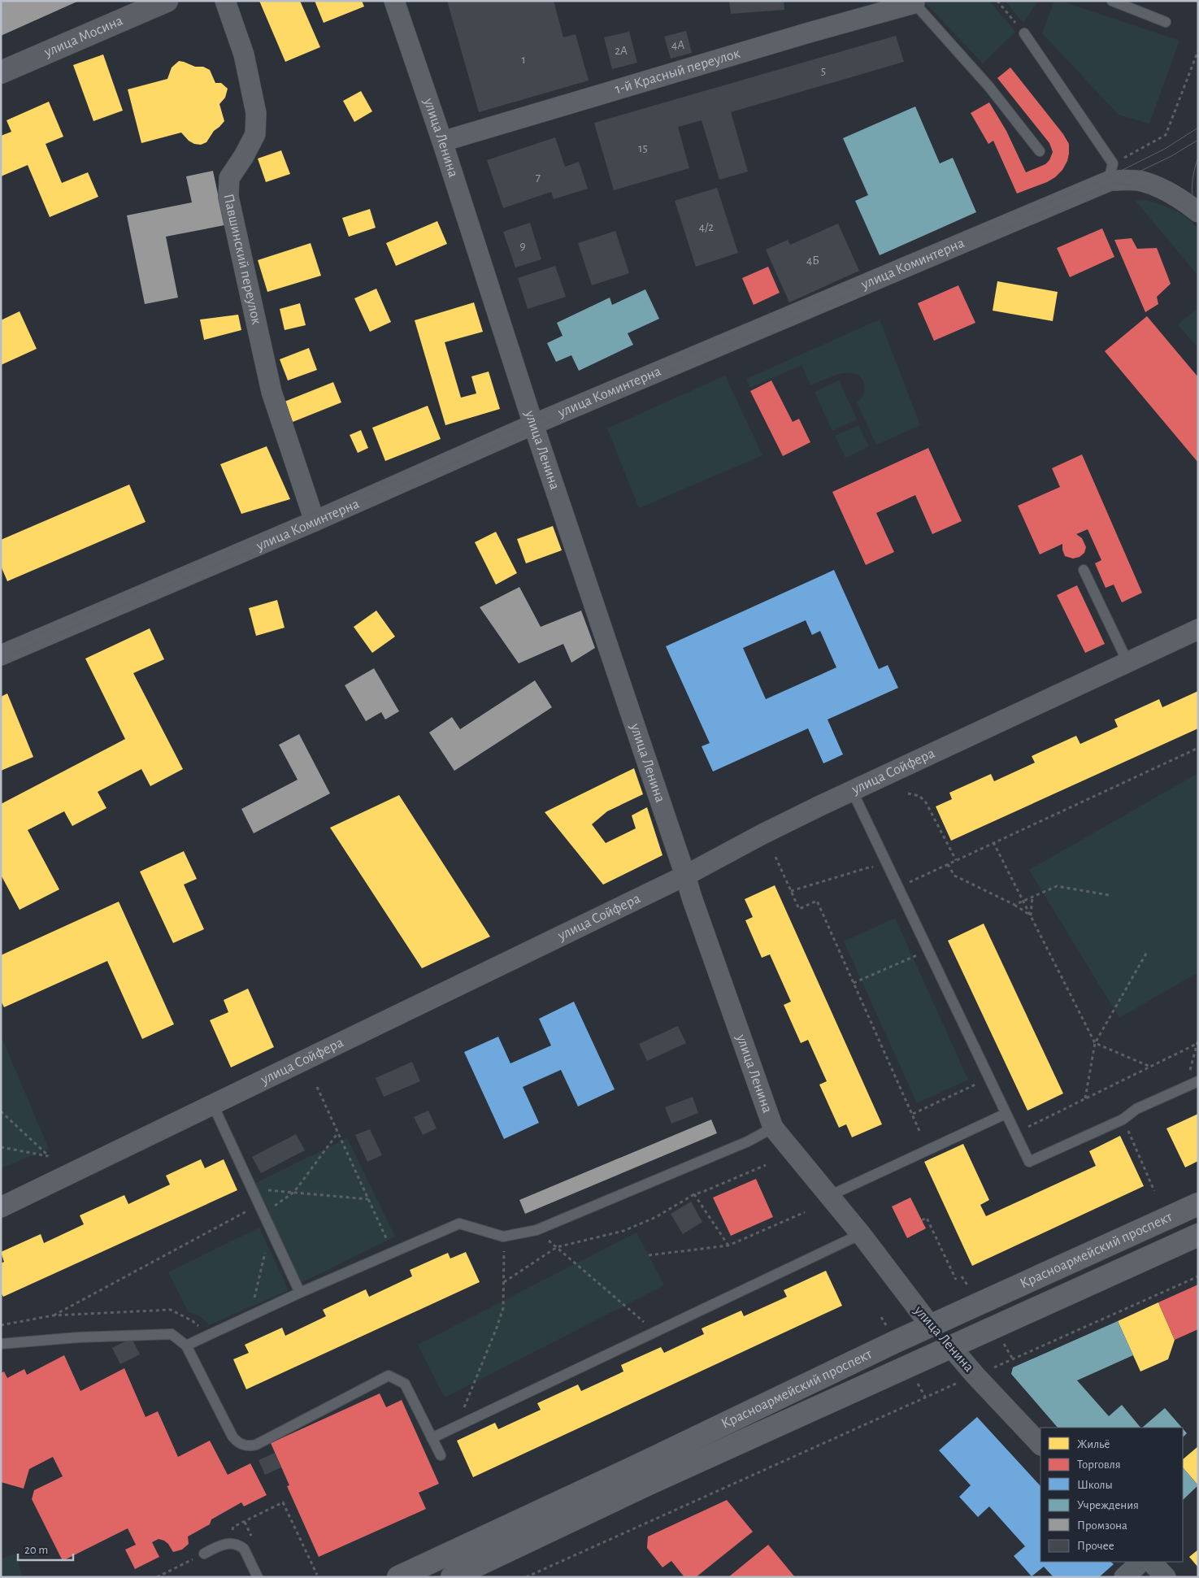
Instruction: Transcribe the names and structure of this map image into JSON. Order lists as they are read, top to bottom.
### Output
{
  "streets": {
    "main road": ["улица Мосина", "улица Ленина", "Красноармейский проспект"],
    "street": [
      "1-й Красный переулок",
      "Павшинский переулок",
      "улица Коминтерна",
      "улица Сойфера"
    ]
  },
  "crossings": [
    ["1-й Красный переулок", "улица Ленина"],
    ["улица Ленина", "улица Коминтерна"],
    ["улица Ленина", "улица Сойфера"],
    ["улица Ленина", "Красноармейский проспект"],
    ["Павшинский переулок", "улица Коминтерна"]
  ],
  "house_numbers": [
    "4А",
    "2А",
    "1",
    "5",
    "15",
    "7",
    "4/2",
    "9",
    "4Б"
  ],
  "legend": [
    "Жильё",
    "Торговля",
    "Школы",
    "Учреждения",
    "Промзона",
    "Прочее"
  ],
  "scale_bar": "20 m"
}
